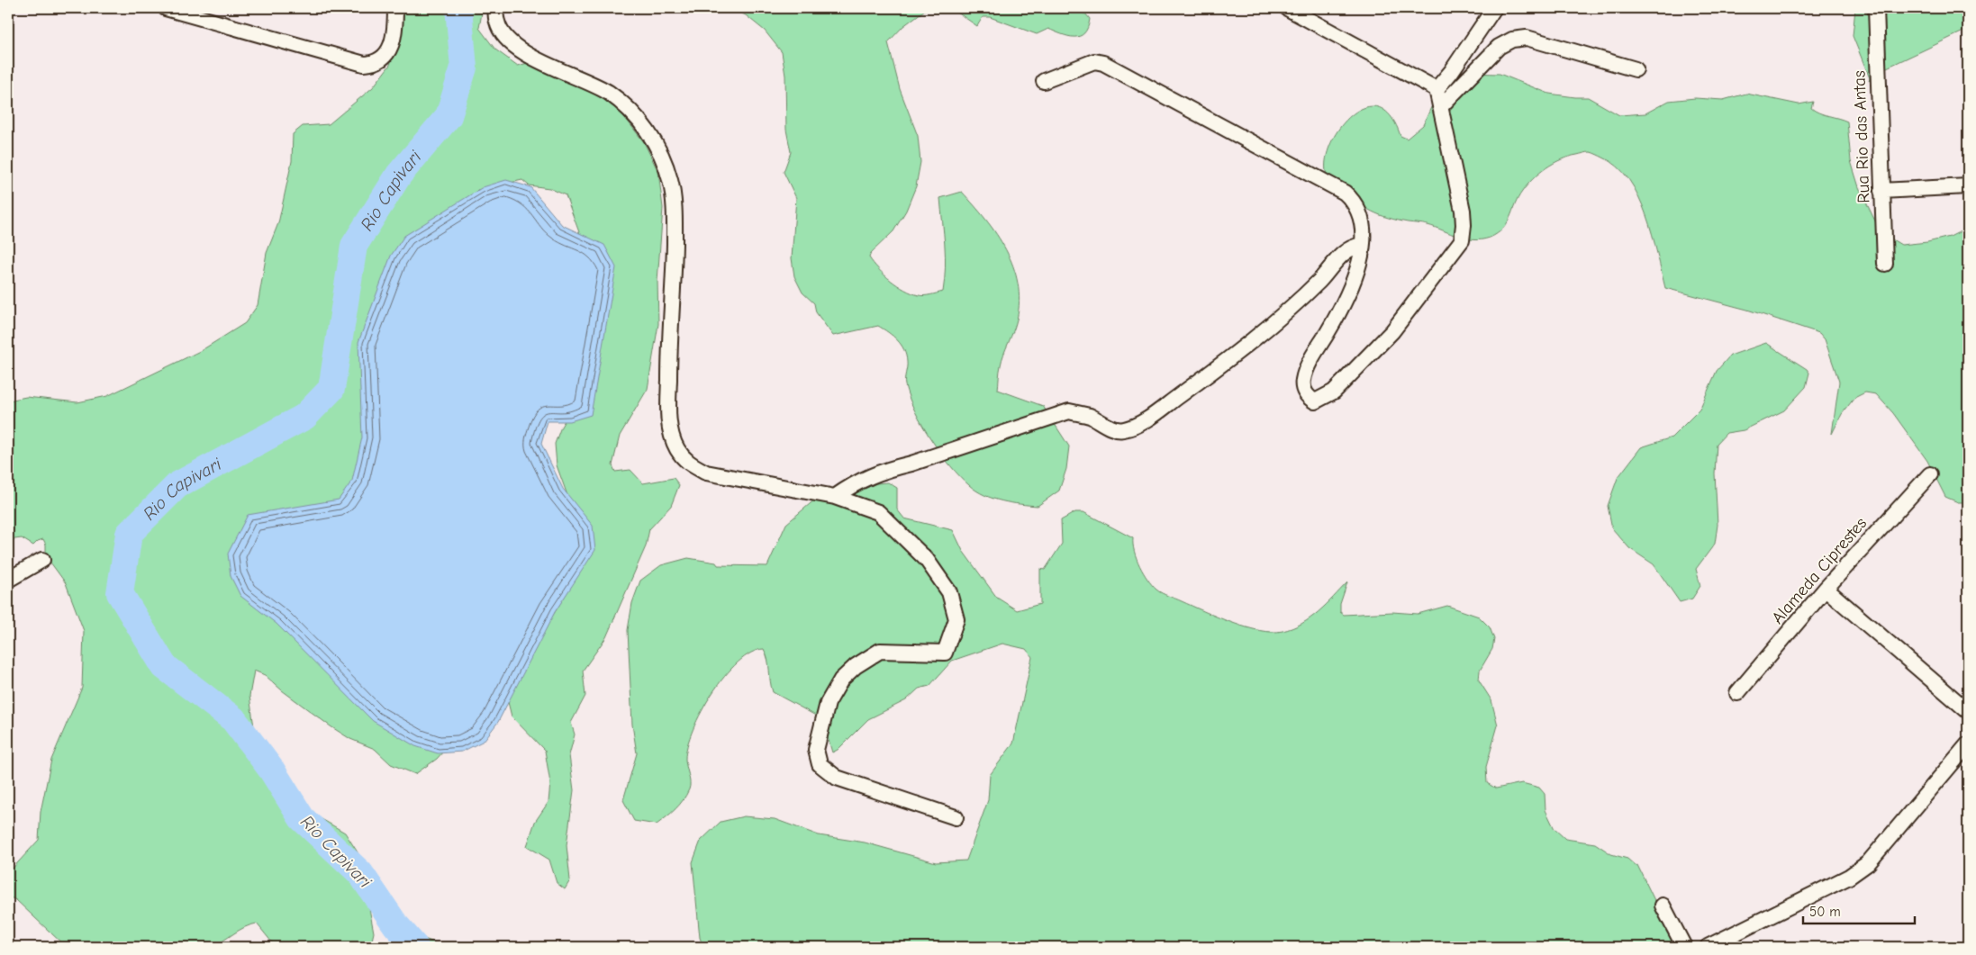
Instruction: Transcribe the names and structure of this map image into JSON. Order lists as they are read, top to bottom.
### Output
{
  "streets": {
    "street": ["Rua Rio das Antas", "Alameda Ciprestes"]
  },
  "water": ["Rio Capivari"],
  "scale_bar": "50 m"
}
